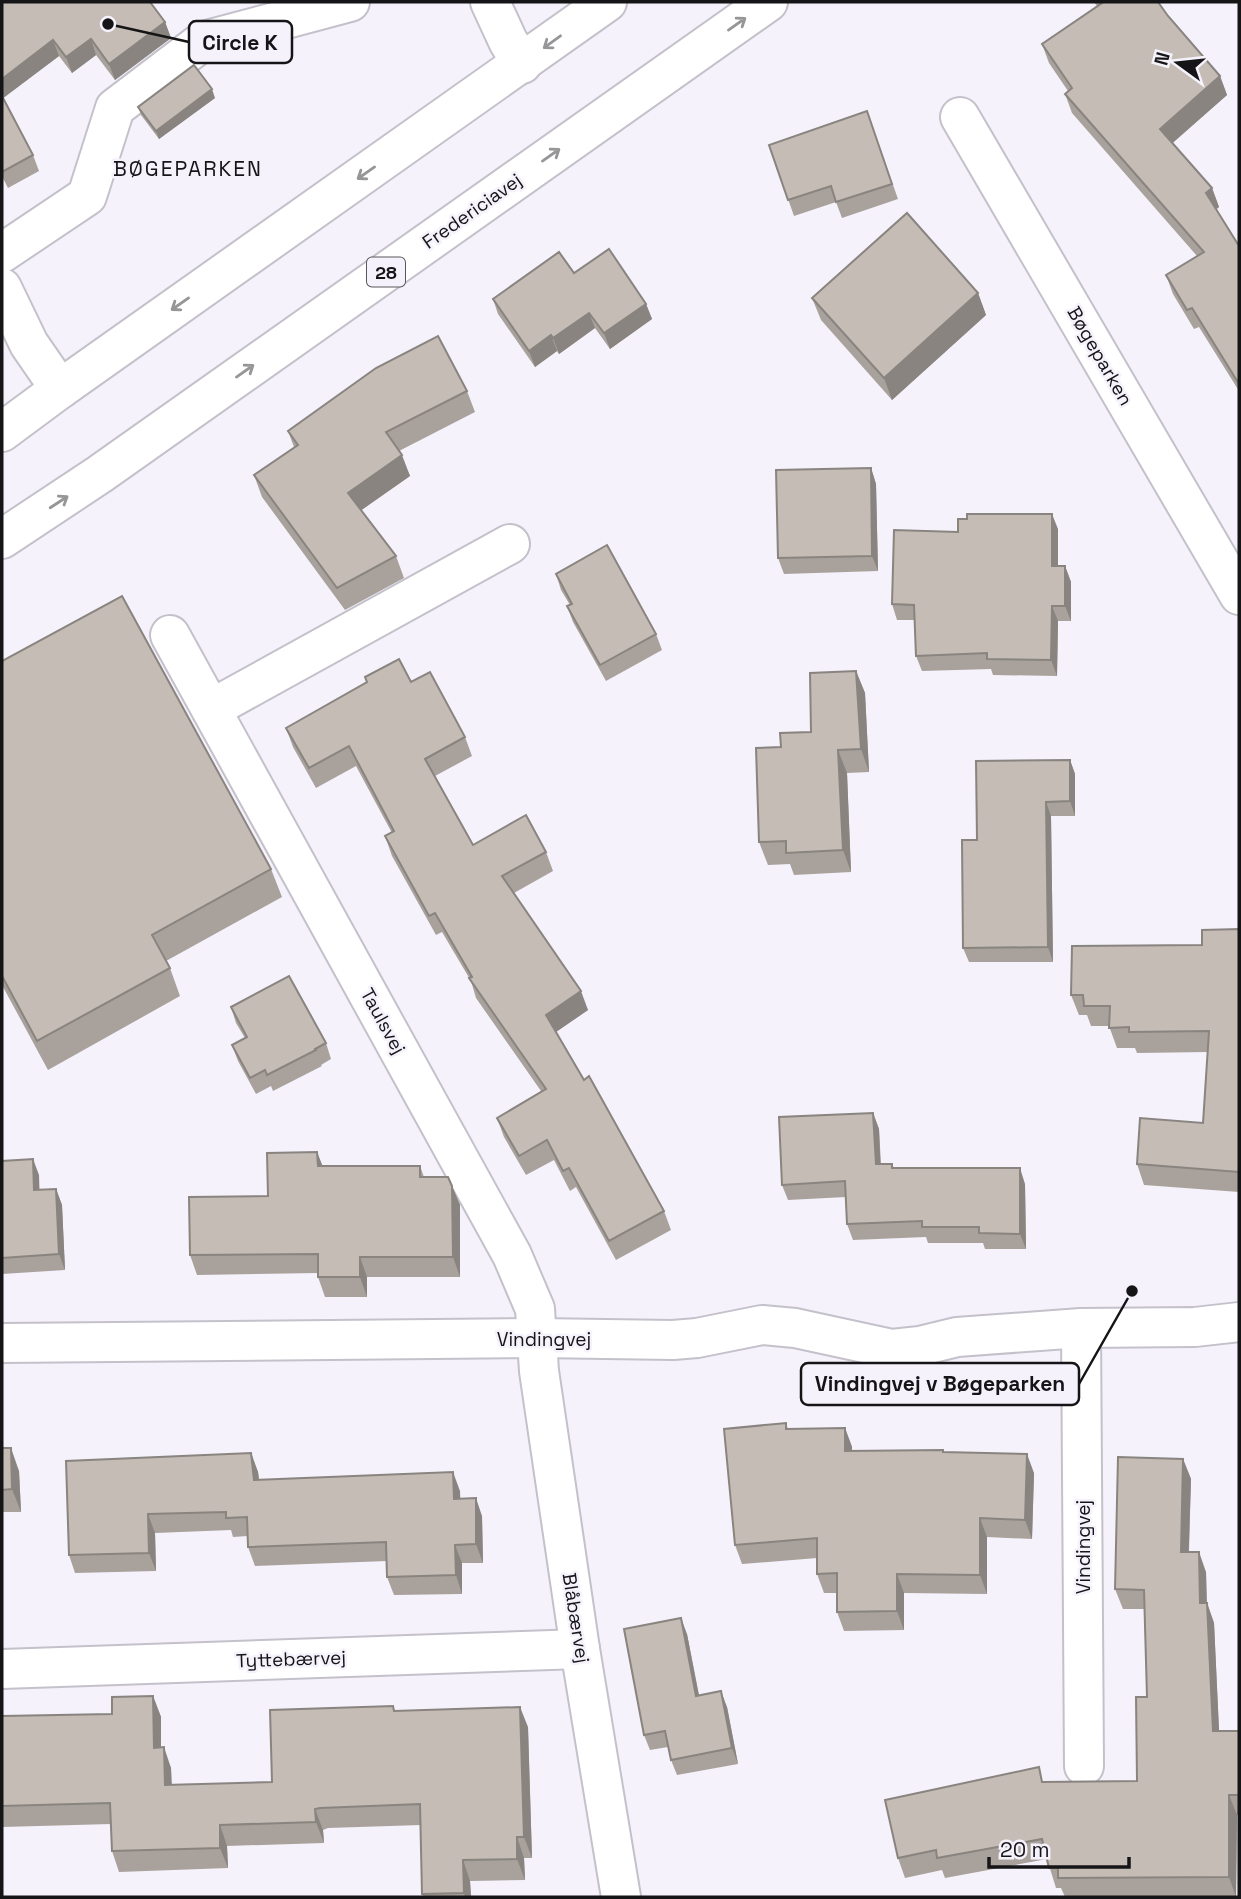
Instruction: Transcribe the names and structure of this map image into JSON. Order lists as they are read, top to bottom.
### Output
{
  "streets": {
    "street": [
      "Fredericiavej",
      "28",
      "Bøgeparken",
      "Taulsvej",
      "Vindingvej",
      "Blåbærvej",
      "Tyttebærvej"
    ]
  },
  "crossings": [
    ["Taulsvej", "Vindingvej"],
    ["Taulsvej", "Blåbærvej"],
    ["Vindingvej", "Blåbærvej"],
    ["Blåbærvej", "Tyttebærvej"]
  ],
  "districts": ["BØGEPARKEN"],
  "places": ["Circle K", "Vindingvej v Bøgeparken"],
  "scale_bar": "20 m",
  "north": "left"
}
